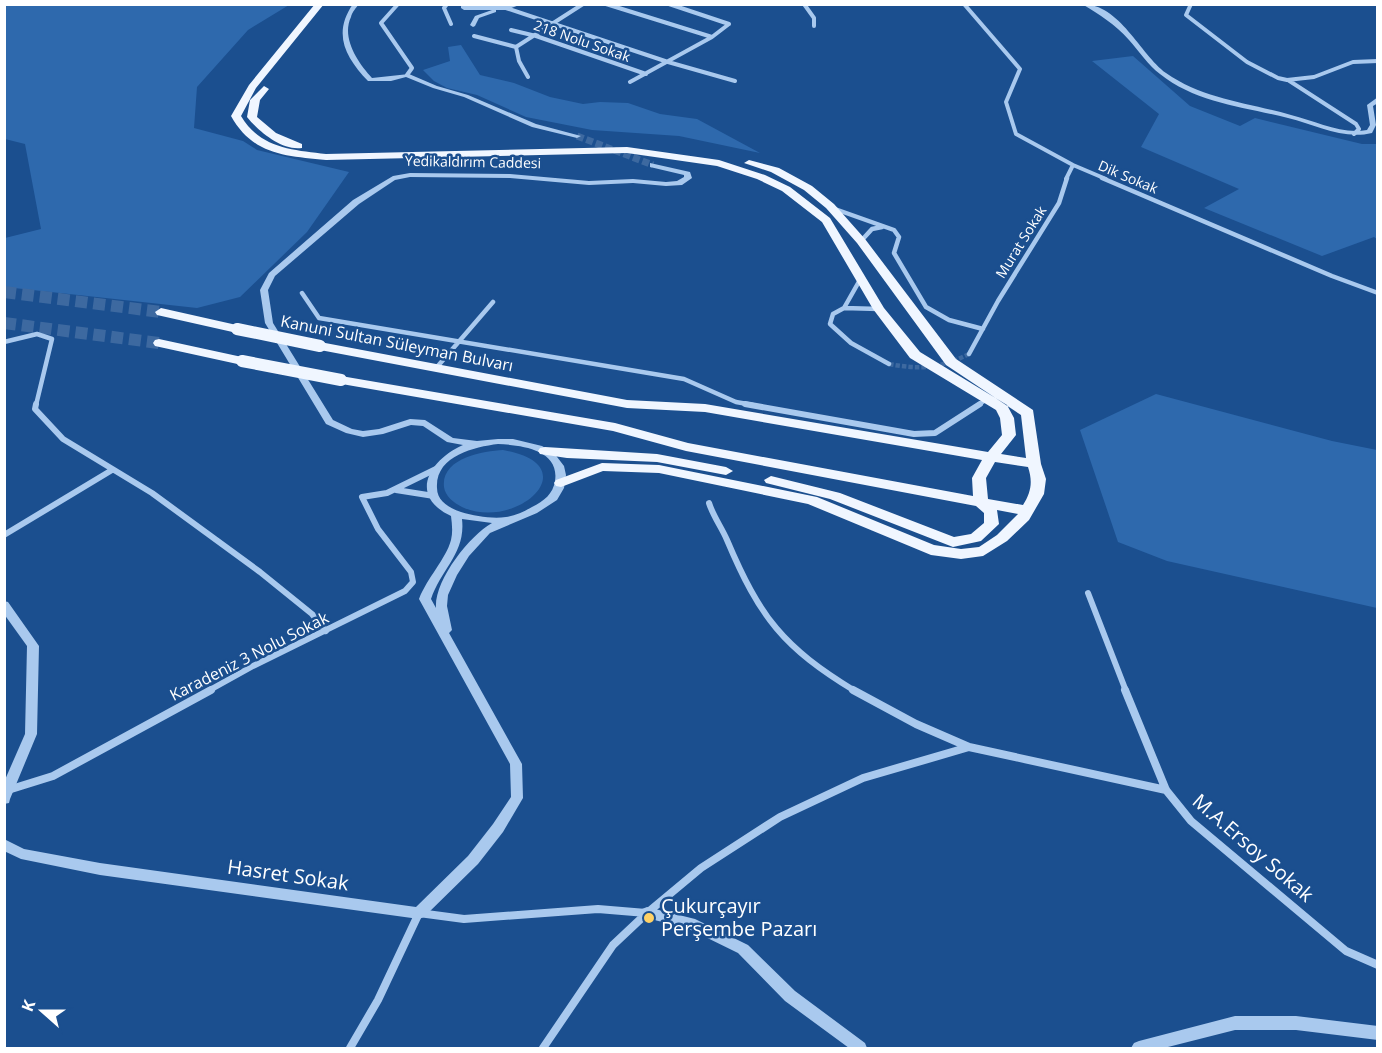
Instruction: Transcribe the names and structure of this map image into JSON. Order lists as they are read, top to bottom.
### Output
{
  "streets": {
    "main road": ["Kanuni Sultan Süleyman Bulvarı"],
    "street": [
      "218 Nolu Sokak",
      "Yedikaldırım Caddesi",
      "Dik Sokak",
      "Murat Sokak",
      "Karadeniz 3 Nolu Sokak",
      "M.A.Ersoy Sokak",
      "Hasret Sokak"
    ]
  },
  "crossings": [
    ["Dik Sokak", "Murat Sokak"]
  ],
  "places": ["Çukurçayır Perşembe Pazarı"],
  "north": "left"
}
